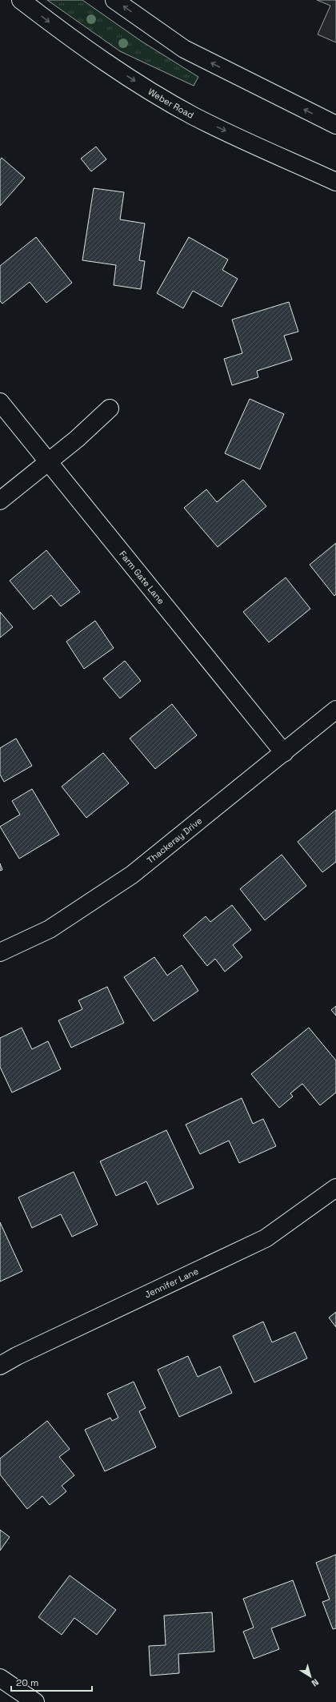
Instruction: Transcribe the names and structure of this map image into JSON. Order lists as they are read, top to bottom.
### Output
{
  "streets": {
    "street": [
      "Weber Road",
      "Farm Gate Lane",
      "Thackeray Drive",
      "Jennifer Lane"
    ]
  },
  "crossings": [
    ["Farm Gate Lane", "Thackeray Drive"]
  ],
  "scale_bar": "20 m",
  "north": "bottom right"
}
